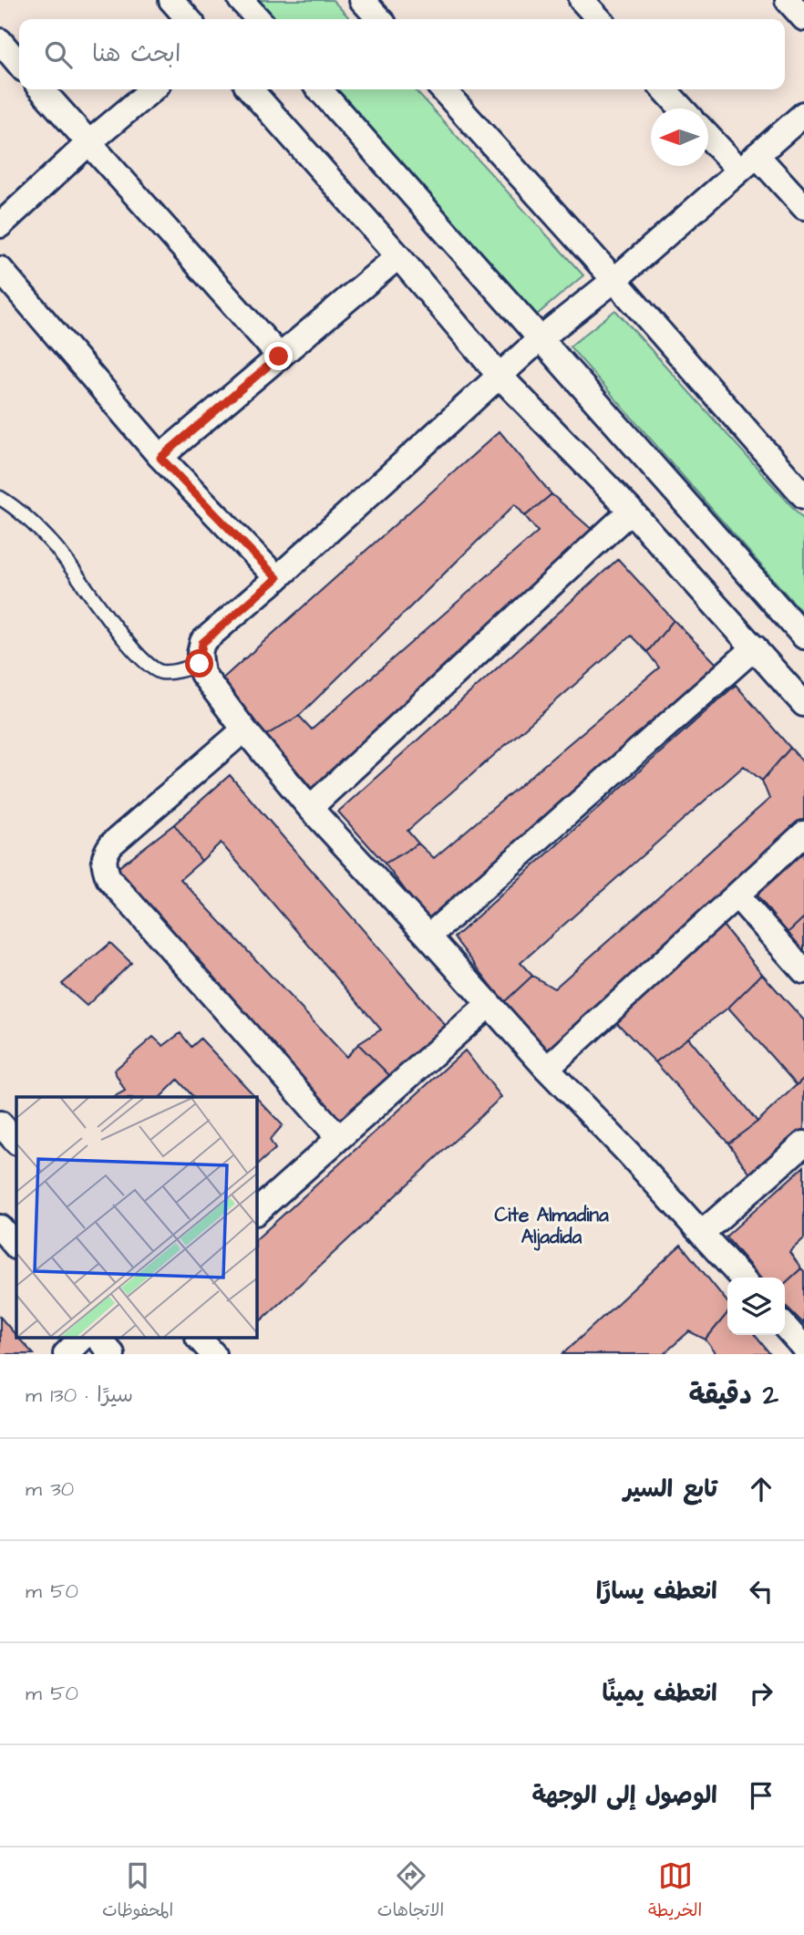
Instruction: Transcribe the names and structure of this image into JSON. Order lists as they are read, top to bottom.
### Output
{
  "districts": ["Cite Almadina Aljadida"],
  "north": "left",
  "page": {
    "search": "ابحث هنا",
    "heading": ["2 دقيقة", "سيرًا · 130 m"],
    "list": [
      ["تابع السير", "30 m"],
      ["انعطف يسارًا", "50 m"],
      ["انعطف يمينًا", "50 m"],
      "الوصول إلى الوجهة"
    ],
    "nav": ["الخريطة", "الاتجاهات", "المحفوظات"]
  }
}
